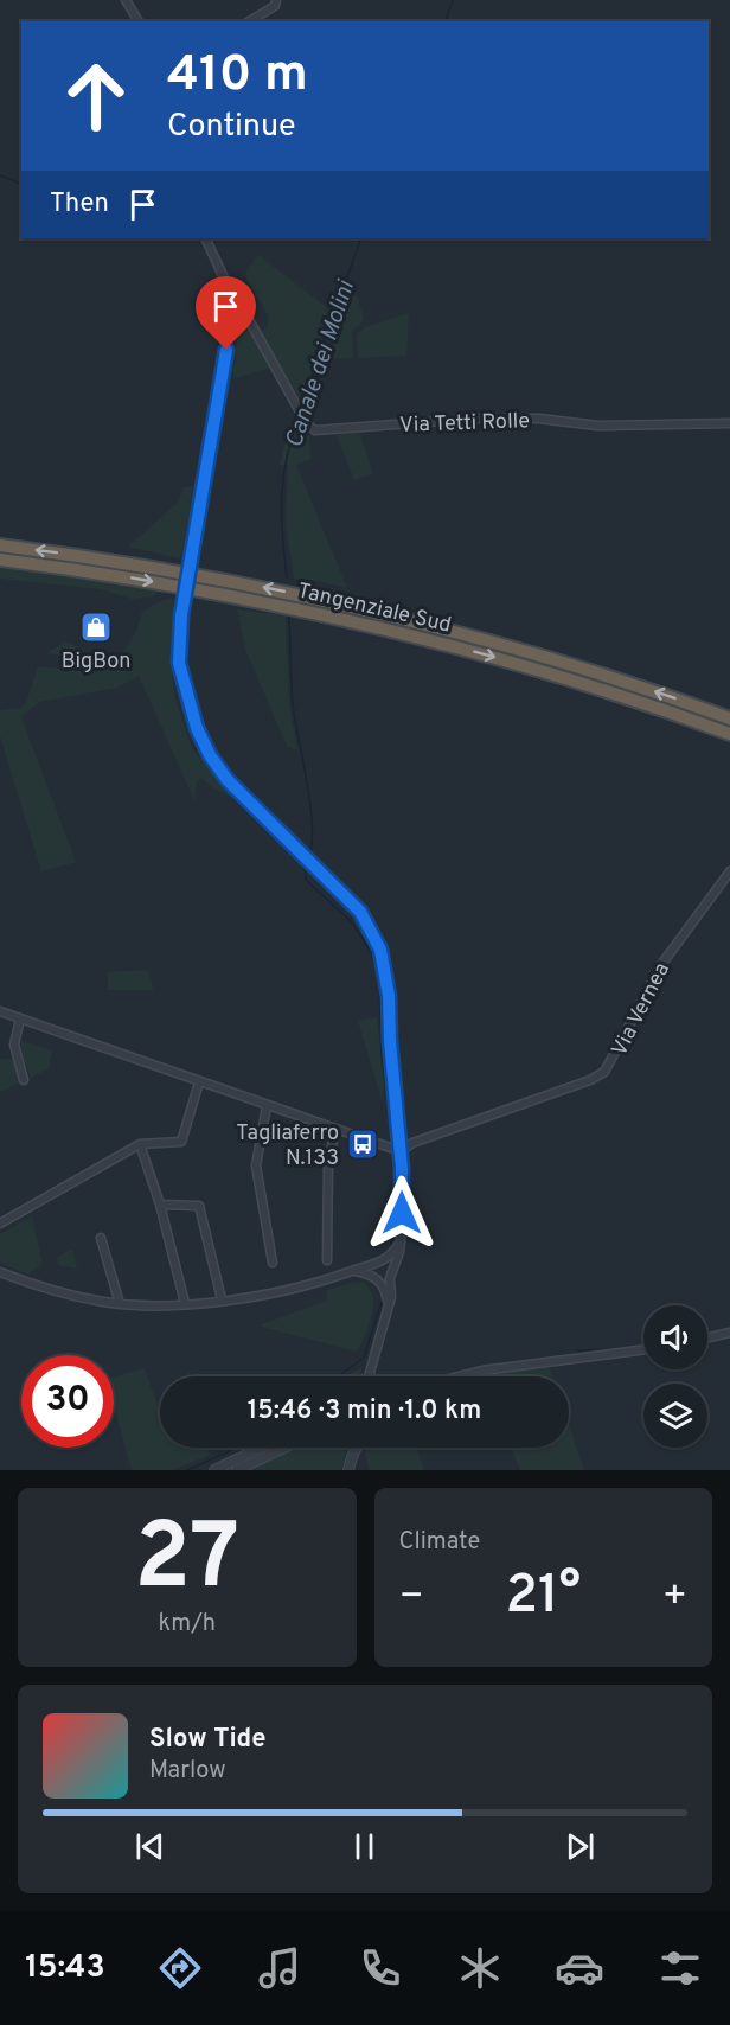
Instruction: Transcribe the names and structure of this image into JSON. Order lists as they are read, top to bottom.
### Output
{
  "streets": {
    "highway": ["Tangenziale Sud"],
    "street": ["Via Tetti Rolle", "Via Vernea"]
  },
  "water": ["Canale dei Molini"],
  "places": {
    "shop": ["BigBon"],
    "bus stop": ["Tagliaferro N.133"]
  },
  "page": {
    "turn": ["410 m", "Continue"],
    "then": "Then",
    "limit": "30",
    "trip": "15:46 · 3 min · 1.0 km",
    "tile": [
      ["27", "km/h"],
      "Climate"
    ],
    "heat": ["−", "21°", "+"],
    "song": ["Slow Tide", "Marlow"],
    "tabs": "15:43"
  }
}
